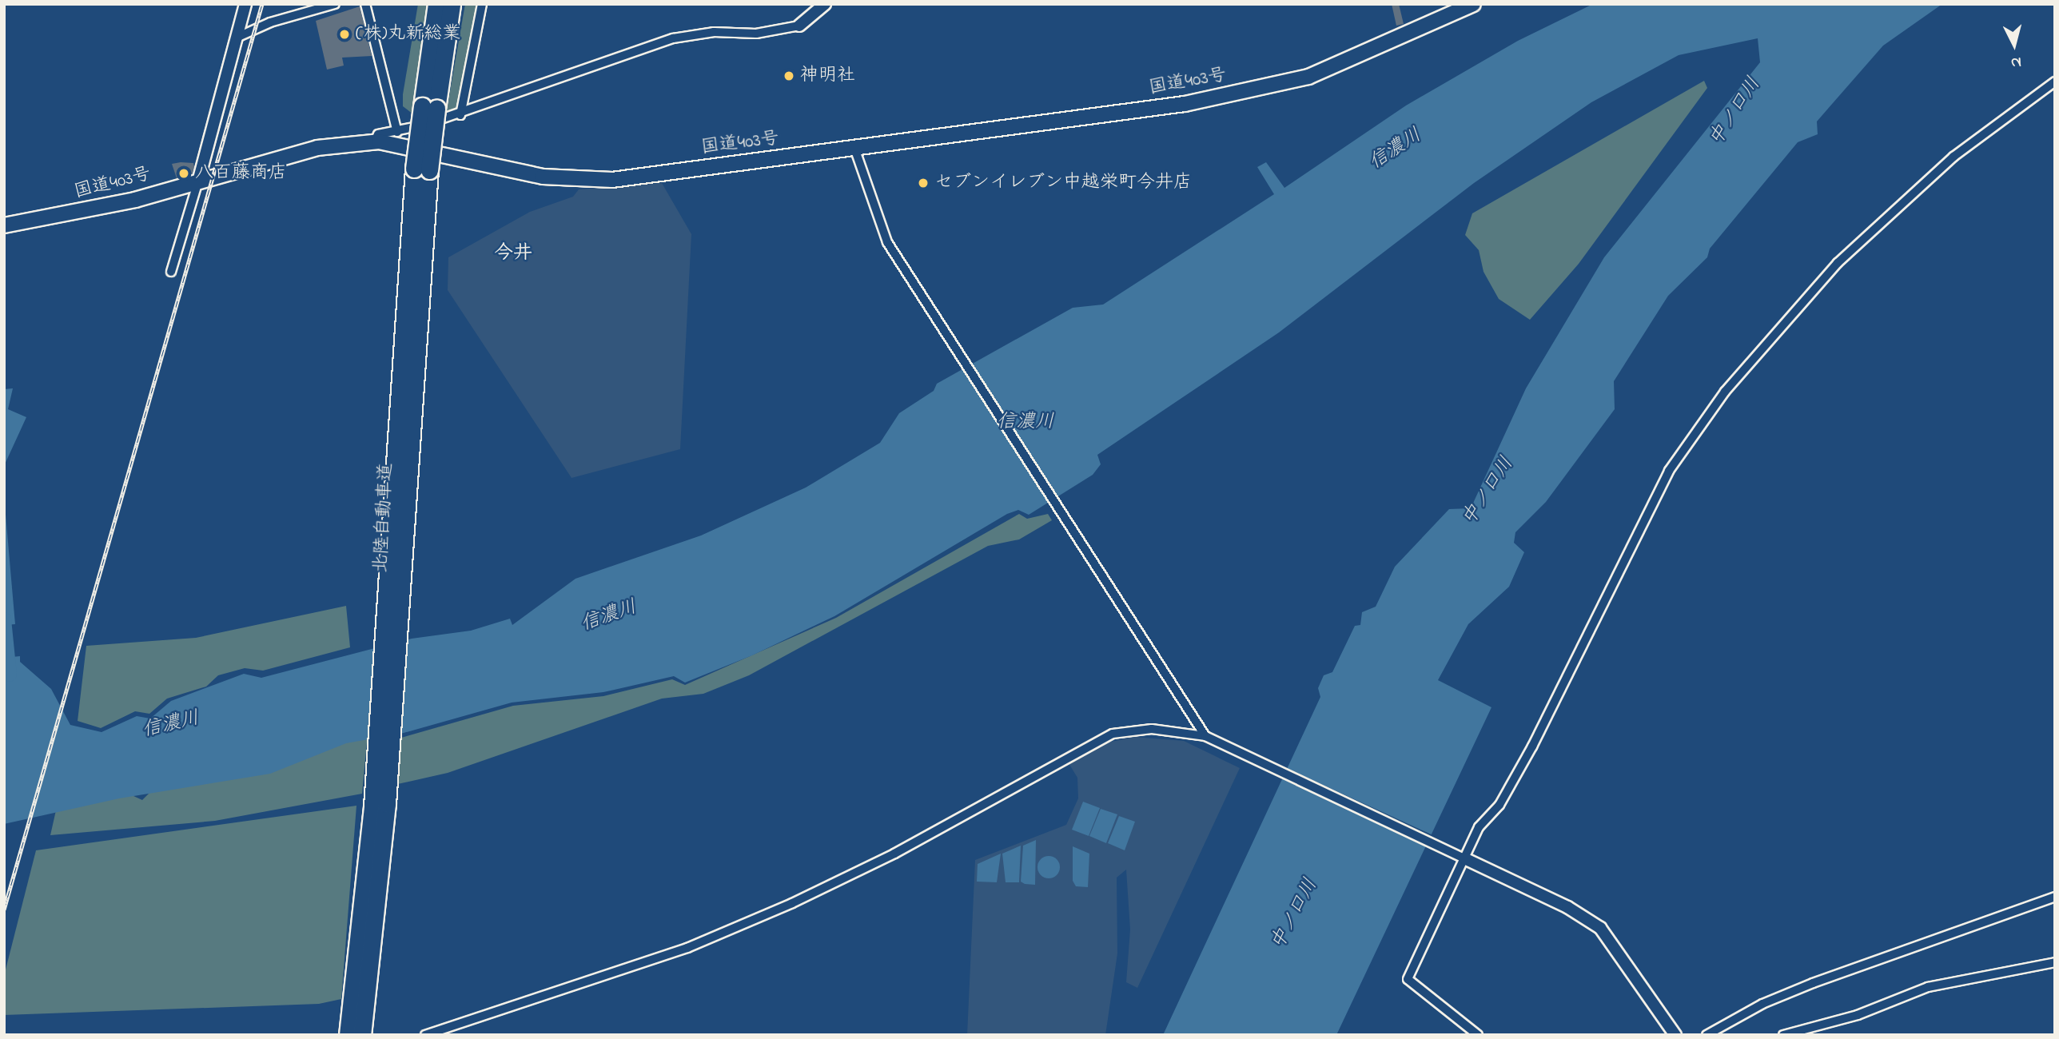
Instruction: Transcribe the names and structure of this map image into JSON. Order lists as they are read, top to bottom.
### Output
{
  "streets": {
    "highway": ["国道403号", "北陸自動車道"]
  },
  "districts": ["今井"],
  "water": ["中ノ口川", "信濃川"],
  "places": [
    "(株)丸新総業",
    "神明社",
    "八百藤商店",
    "セブンイレブン中越栄町今井店"
  ],
  "north": "bottom"
}
